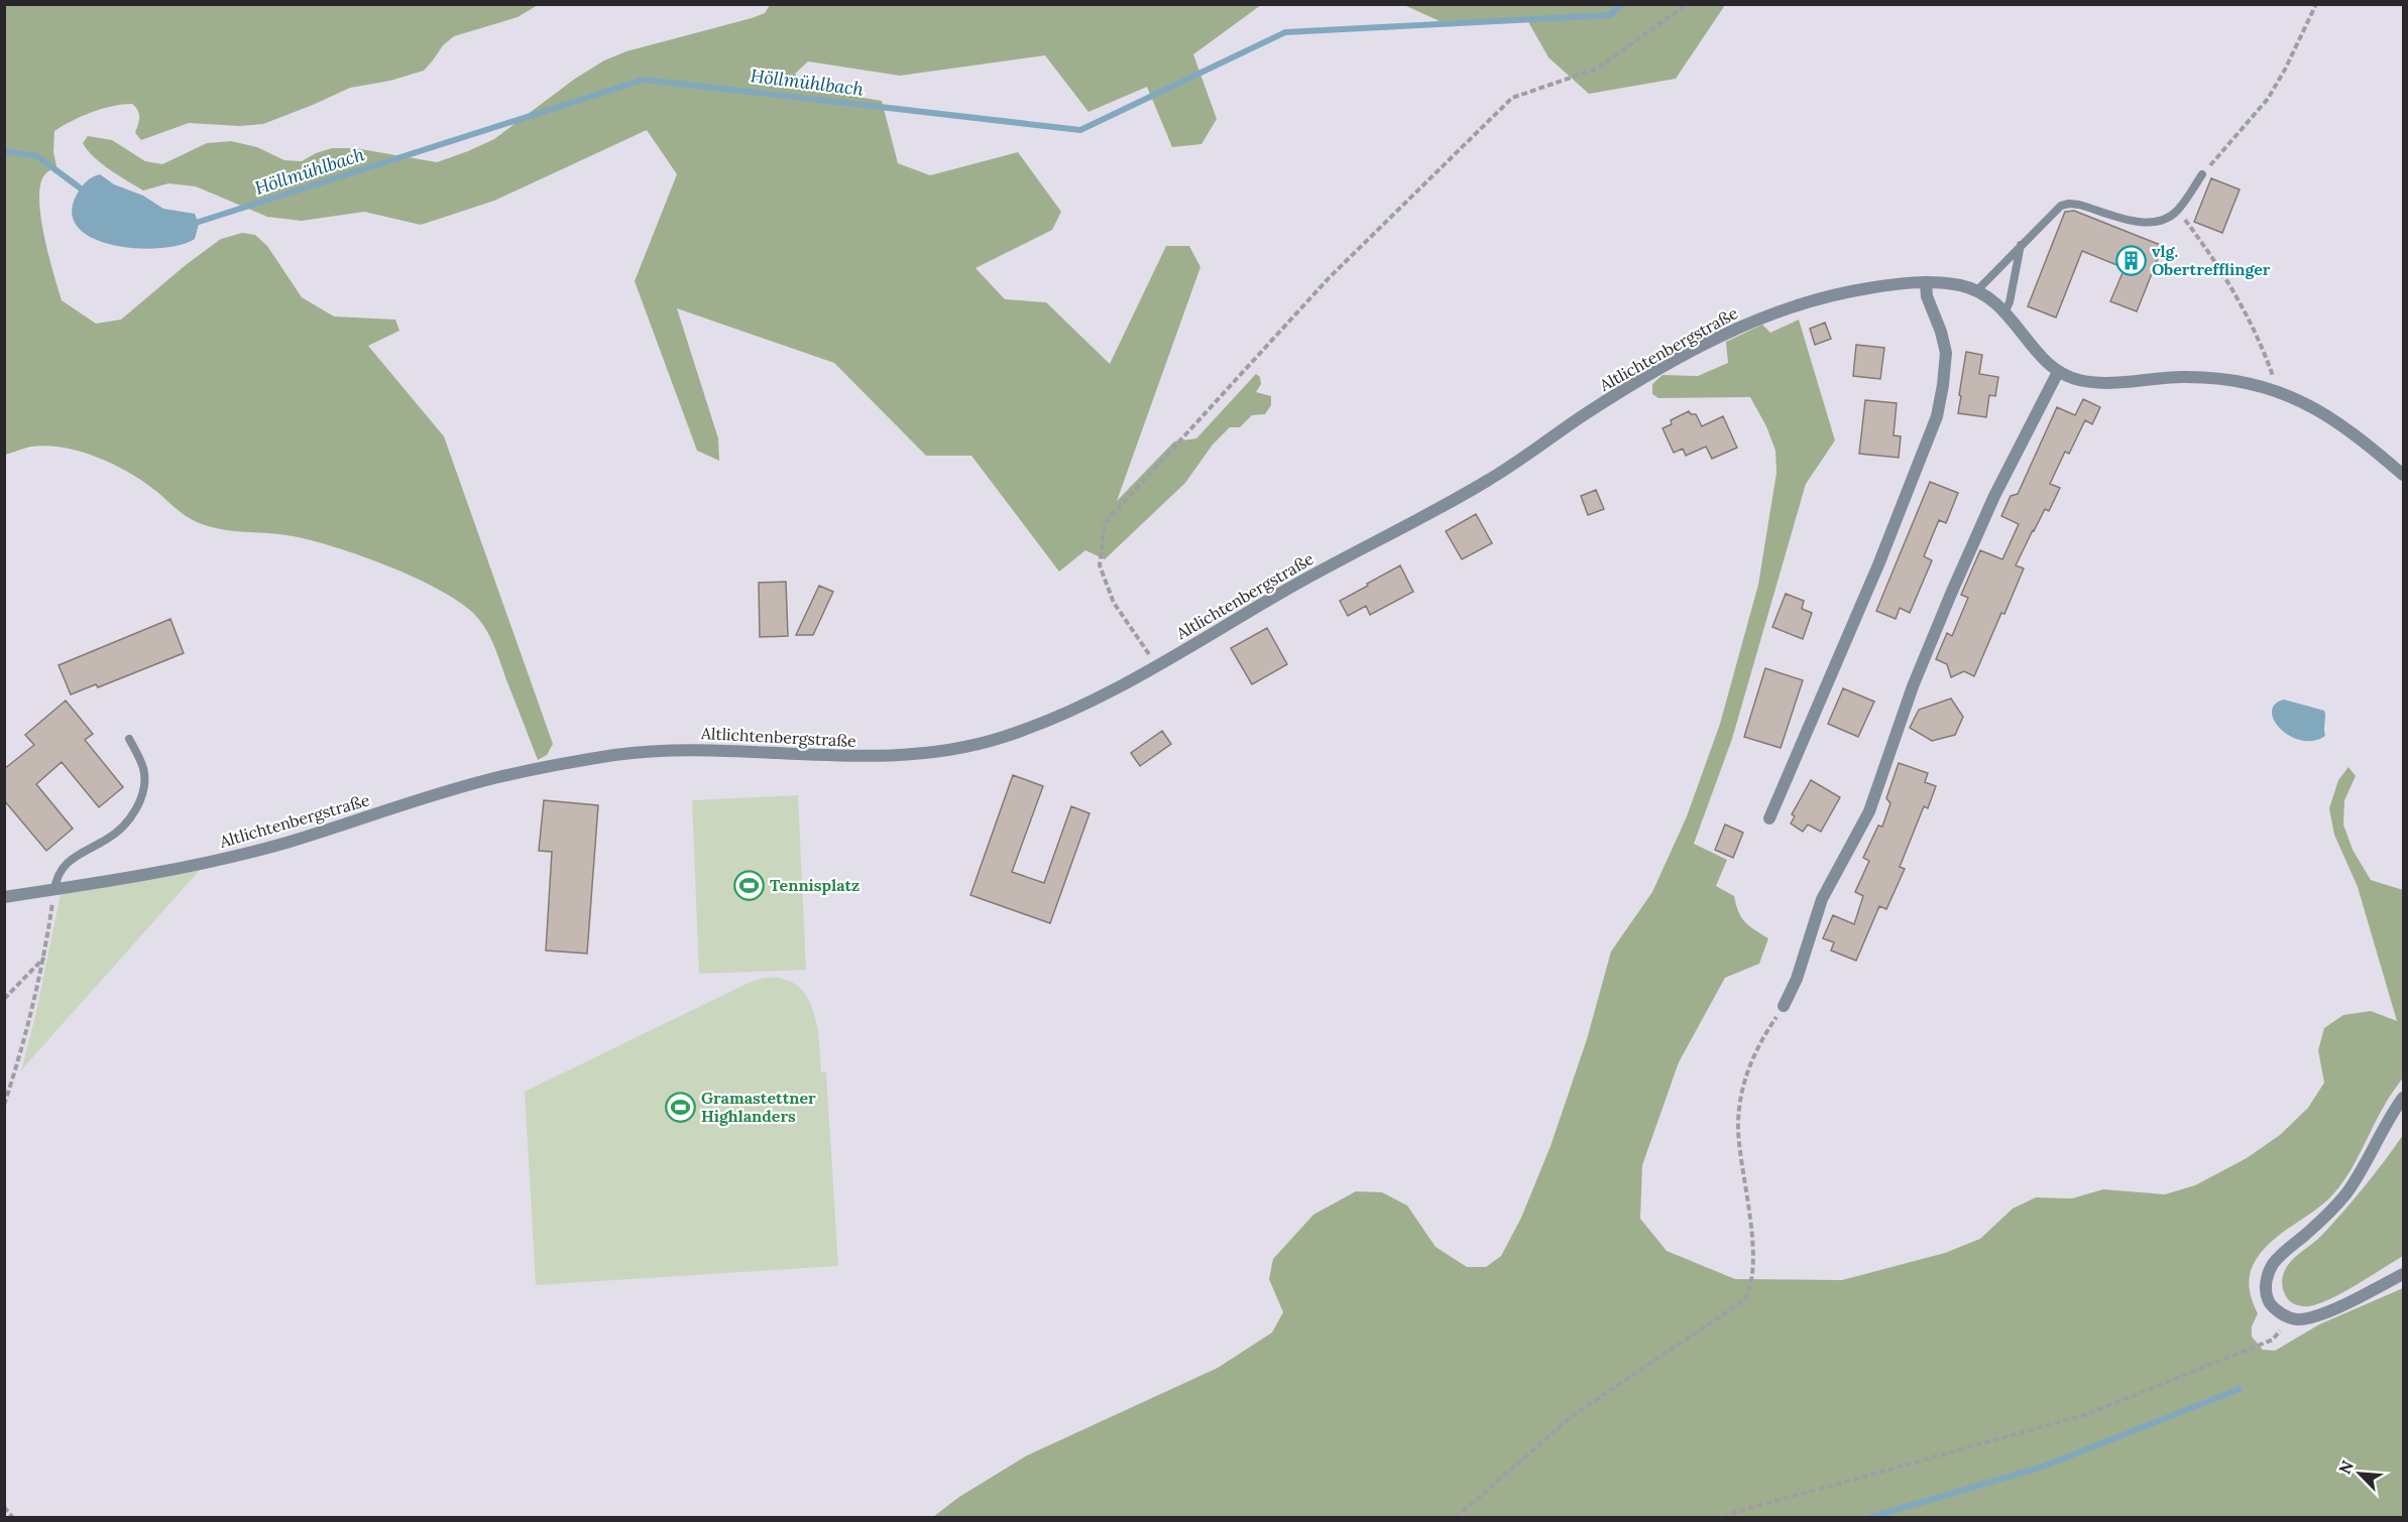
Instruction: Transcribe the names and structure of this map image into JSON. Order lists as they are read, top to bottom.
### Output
{
  "streets": {
    "street": ["Altlichtenbergstraße"]
  },
  "water": ["Höllmühlbach"],
  "places": {
    "building": ["vlg. Obertrefflinger"],
    "sports": ["Tennisplatz", "Gramastettner Highlanders"]
  },
  "north": "top left"
}
